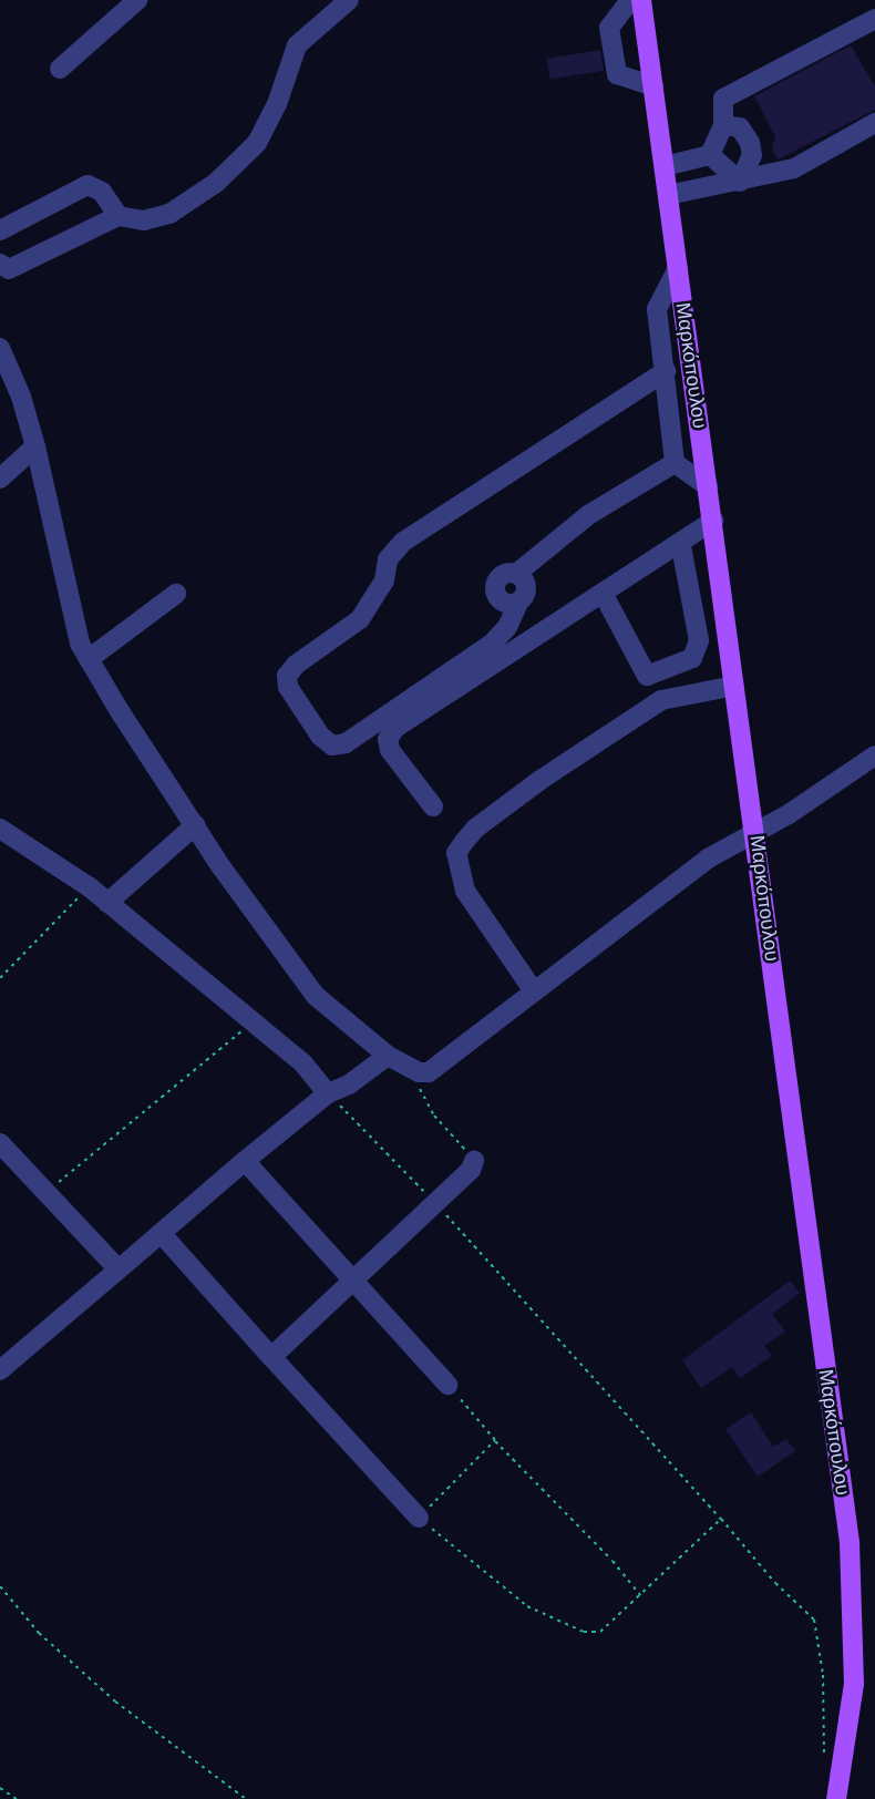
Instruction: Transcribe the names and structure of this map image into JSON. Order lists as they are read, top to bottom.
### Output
{
  "streets": {
    "main road": ["Μαρκόπουλου"]
  }
}
